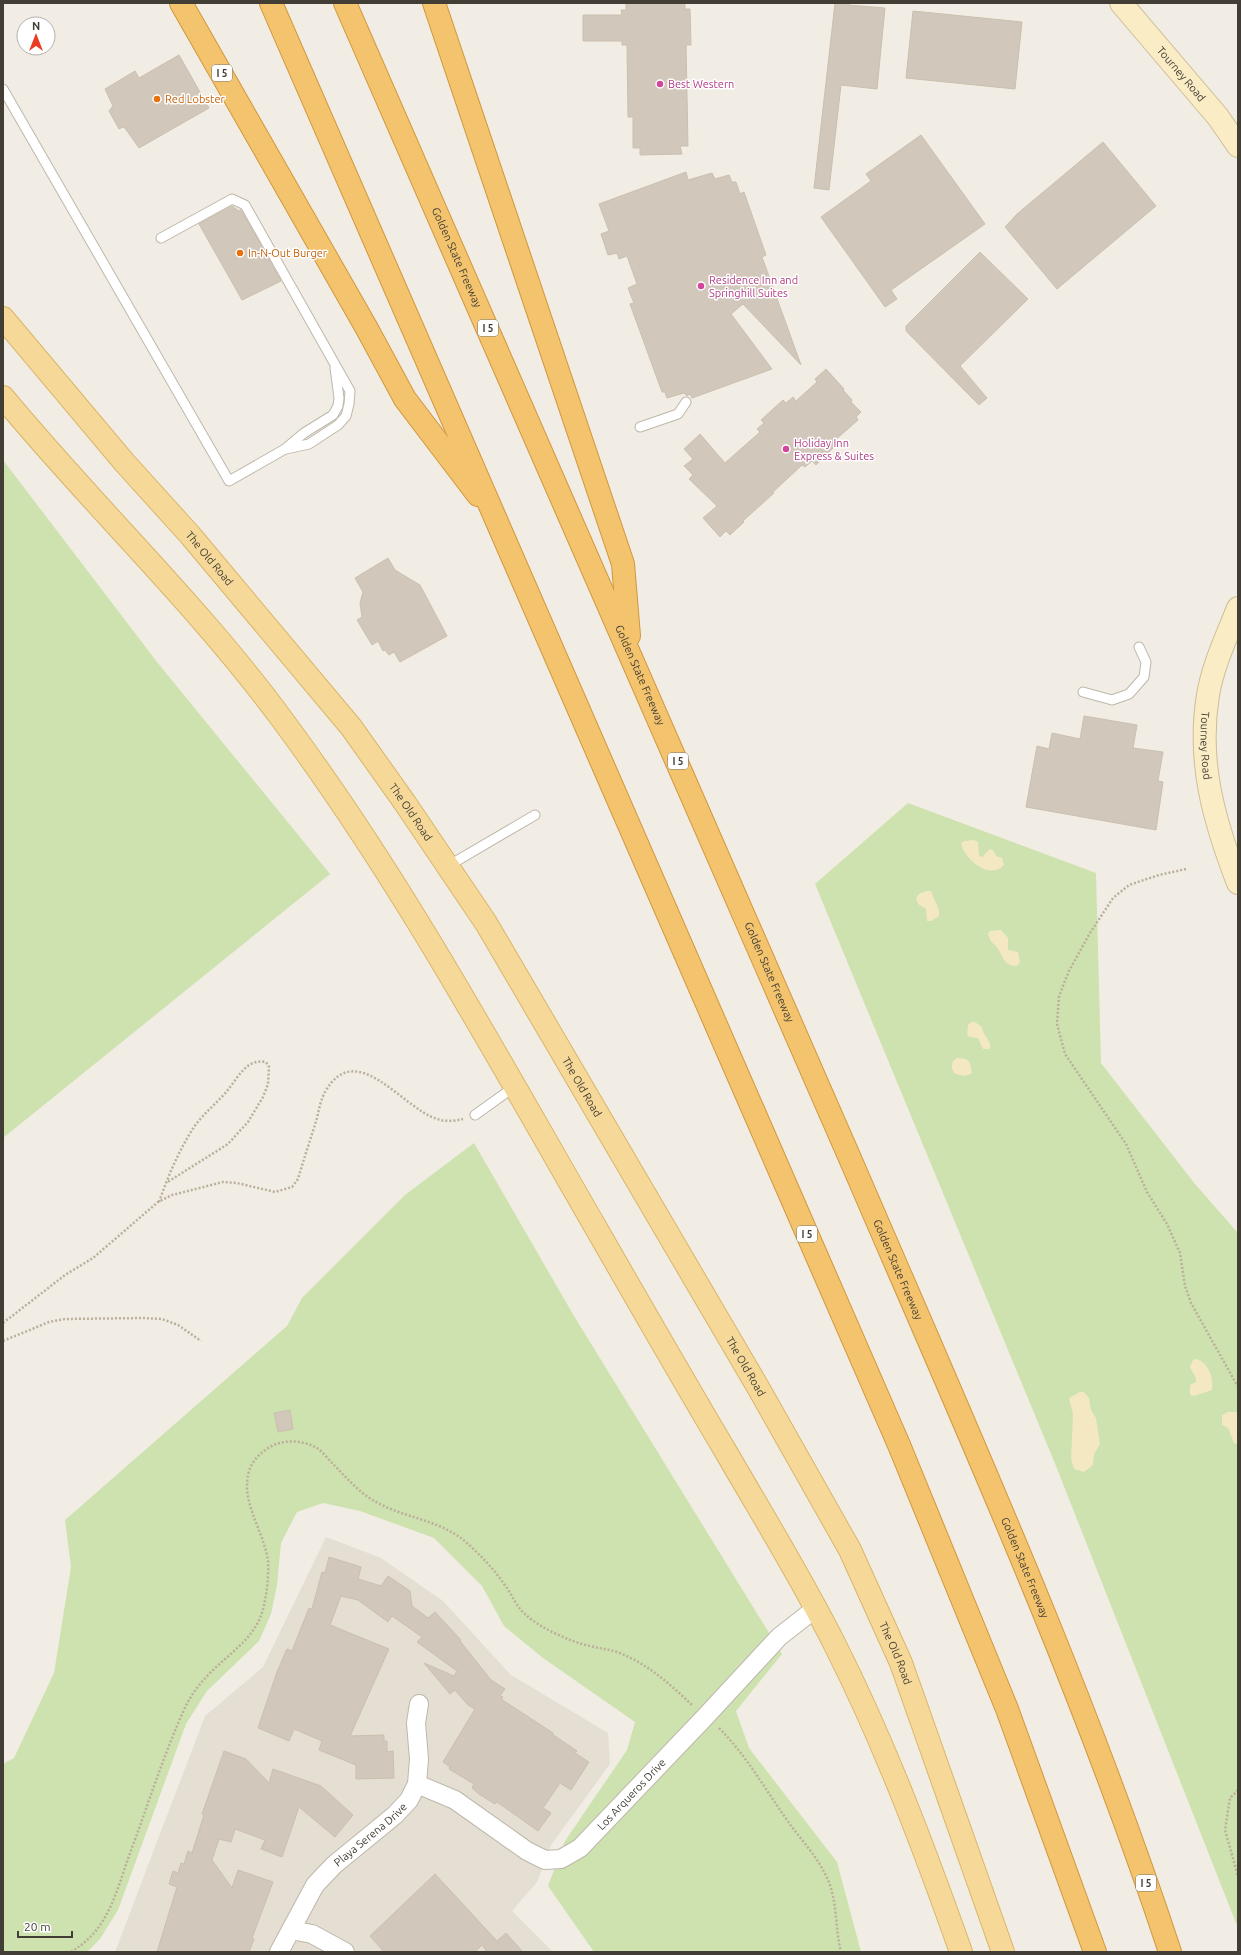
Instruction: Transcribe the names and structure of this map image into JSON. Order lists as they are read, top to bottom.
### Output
{
  "streets": {
    "highway": ["I 5", "Golden State Freeway"],
    "main road": ["The Old Road"],
    "street": ["Tourney Road", "Los Arqueros Drive", "Playa Serena Drive"]
  },
  "crossings": [
    ["I 5", "Golden State Freeway"],
    ["Los Arqueros Drive", "Playa Serena Drive"]
  ],
  "places": [
    "Best Western",
    "Red Lobster",
    "In-N-Out Burger",
    "Residence Inn and Springhill Suites",
    "Holiday Inn Express & Suites"
  ],
  "scale_bar": "20 m",
  "north": "top"
}
